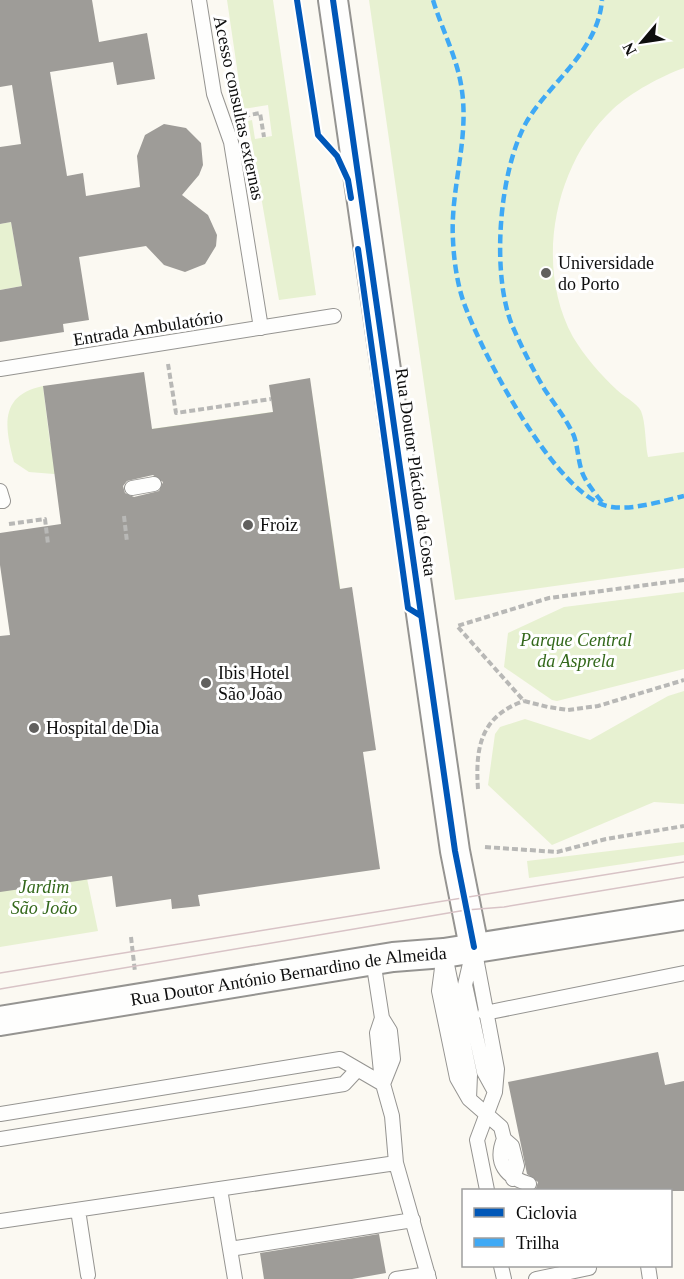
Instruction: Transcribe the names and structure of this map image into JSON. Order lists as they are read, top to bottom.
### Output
{
  "streets": {
    "street": ["Rua Doutor Plácido da Costa", "Rua Doutor António Bernardino de Almeida"],
    "lane": ["Acesso consultas externas", "Entrada Ambulatório"]
  },
  "crossings": [
    ["Acesso consultas externas", "Entrada Ambulatório"],
    ["Rua Doutor Plácido da Costa", "Rua Doutor António Bernardino de Almeida"]
  ],
  "parks": ["Parque Central da Asprela", "Jardim São João"],
  "places": [
    "Universidade do Porto",
    "Froiz",
    "Ibis Hotel São João",
    "Hospital de Dia"
  ],
  "legend": ["Ciclovia", "Trilha"],
  "north": "bottom left"
}
